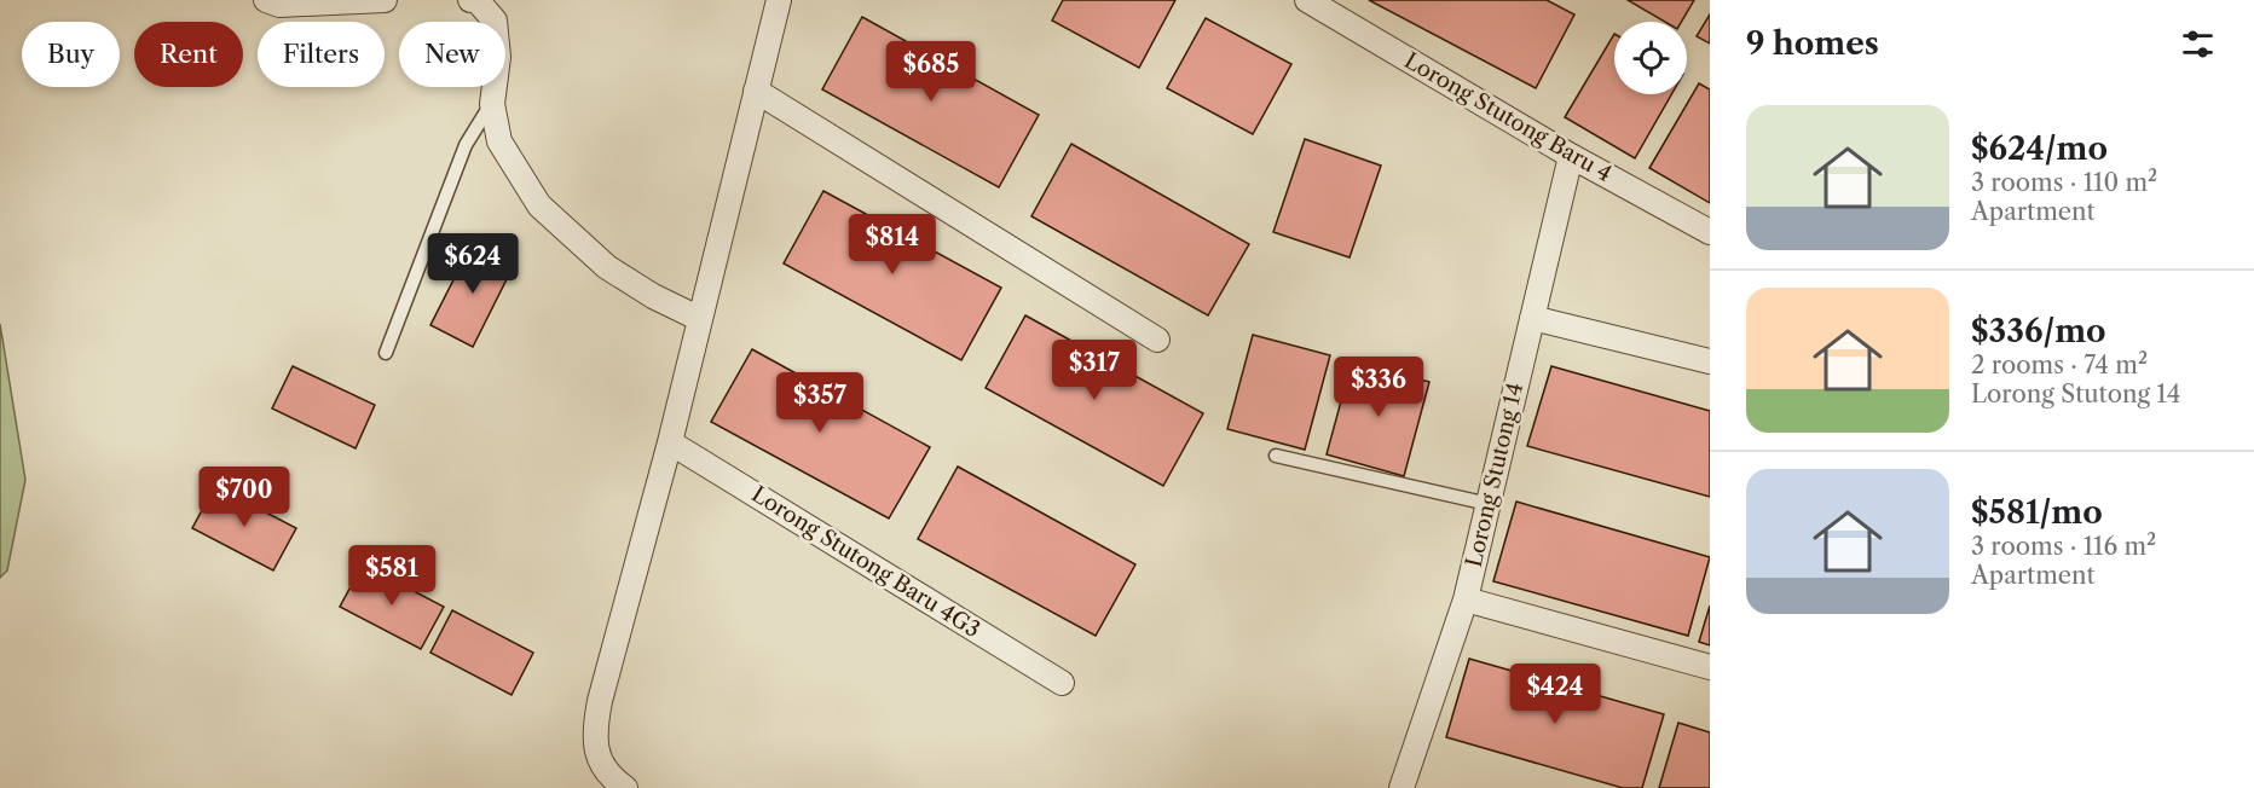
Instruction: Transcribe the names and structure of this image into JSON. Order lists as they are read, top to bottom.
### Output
{
  "streets": {
    "street": ["Lorong Stutong Baru 4", "Lorong Stutong 14", "Lorong Stutong Baru 4G3"]
  },
  "crossings": [
    ["Lorong Stutong Baru 4", "Lorong Stutong 14"]
  ],
  "page": {
    "heading": "9 homes",
    "chip": [
      "Buy",
      "Rent",
      "Filters",
      "New"
    ],
    "price": [
      "$685",
      "$814",
      "$624",
      "$317",
      "$336",
      "$357",
      "$700",
      "$581",
      "$424"
    ],
    "list": [
      {
        "name": "$624/mo",
        "note": "3 rooms · 110 m² · Apartment"
      },
      {
        "name": "$336/mo",
        "note": "2 rooms · 74 m² · Lorong Stutong 14"
      },
      {
        "name": "$581/mo",
        "note": "3 rooms · 116 m² · Apartment"
      }
    ]
  }
}
